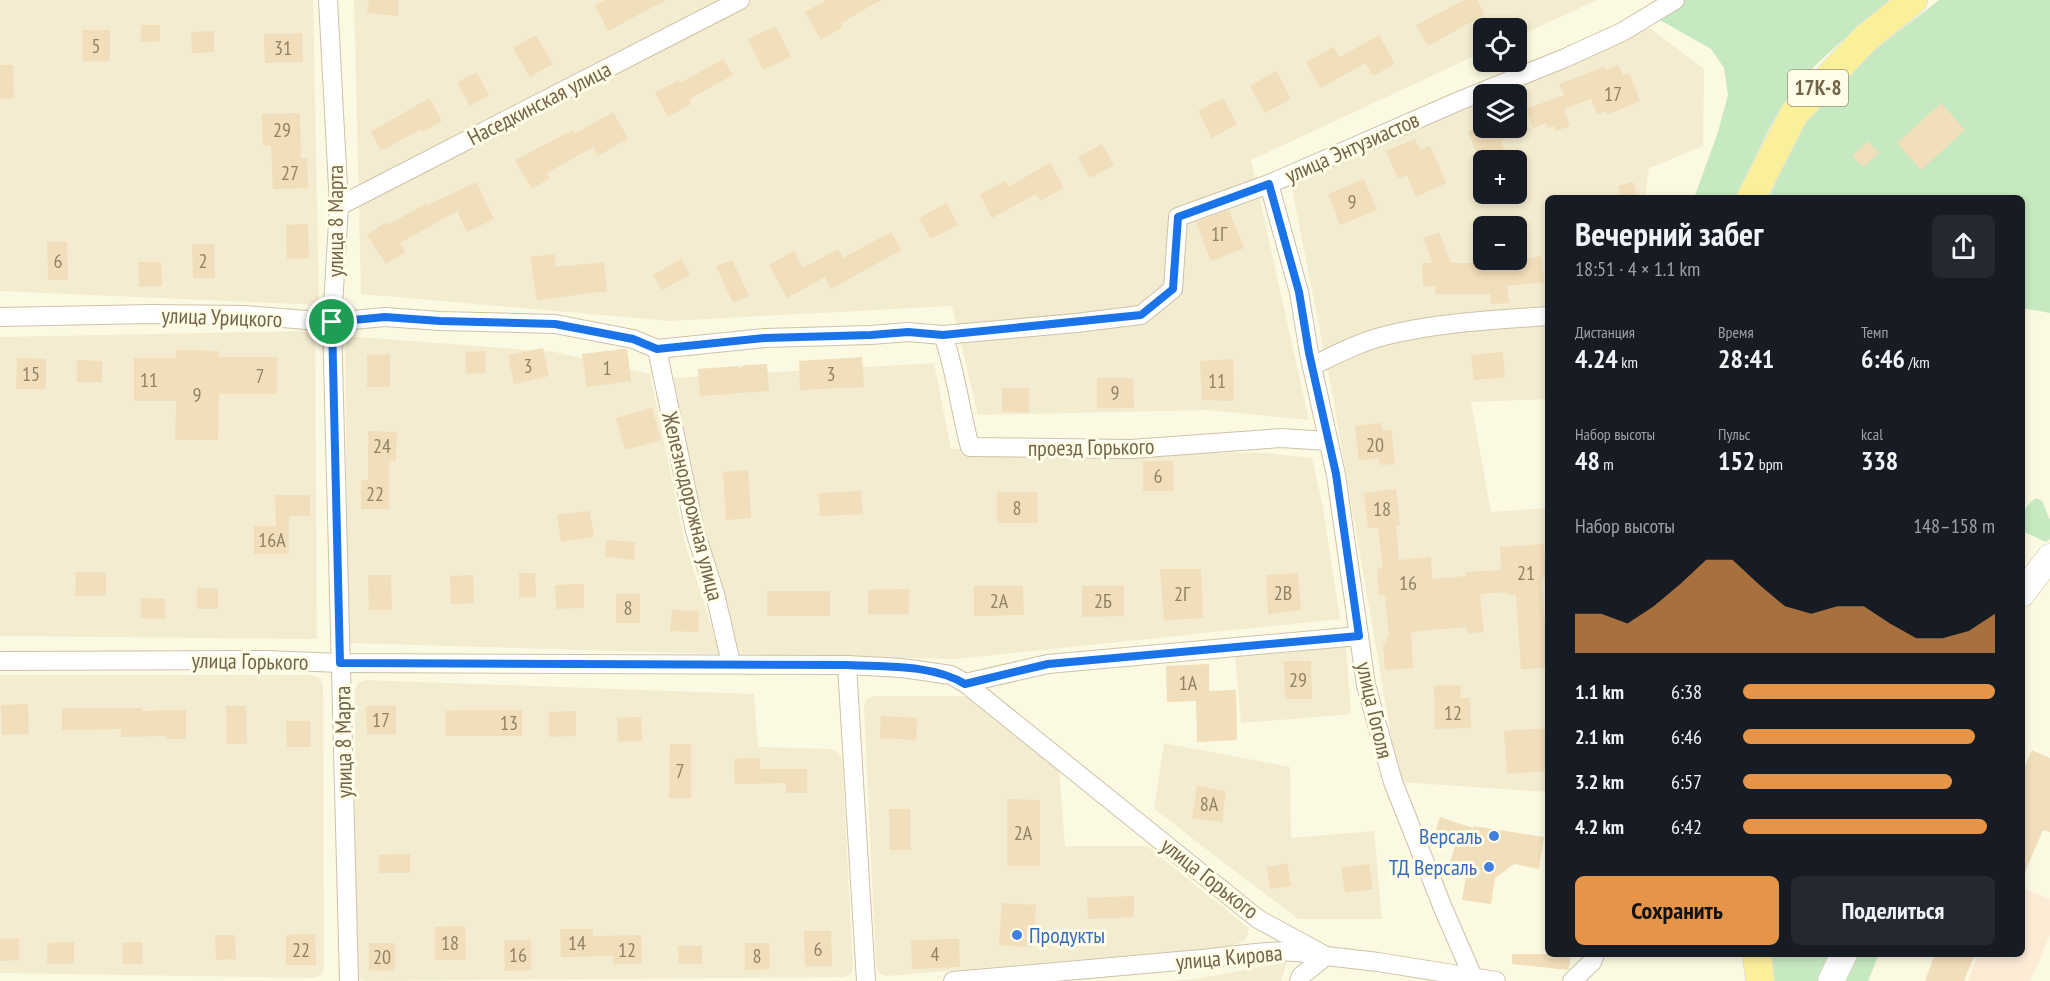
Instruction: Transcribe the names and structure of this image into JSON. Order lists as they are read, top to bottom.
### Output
{
  "streets": {
    "main road": ["17К-8"],
    "street": [
      "Наседкинская улица",
      "улица Энтузиастов",
      "улица 8 Марта",
      "улица Урицкого",
      "проезд Горького",
      "Железнодорожная улица",
      "улица Горького",
      "улица Гоголя",
      "улица Кирова"
    ]
  },
  "crossings": [
    ["Наседкинская улица", "улица 8 Марта"],
    ["улица Энтузиастов", "улица Урицкого"],
    ["улица Энтузиастов", "проезд Горького"],
    ["улица Энтузиастов", "Железнодорожная улица"],
    ["улица Энтузиастов", "улица Гоголя"],
    ["улица 8 Марта", "улица Урицкого"],
    ["улица 8 Марта", "улица Горького"],
    ["улица Урицкого", "Железнодорожная улица"],
    ["проезд Горького", "улица Гоголя"],
    ["Железнодорожная улица", "улица Горького"],
    ["улица Горького", "улица Гоголя"],
    ["улица Горького", "улица Кирова"]
  ],
  "places": ["Версаль", "ТД Версаль", "Продукты"],
  "house_numbers": [
    "5",
    "31",
    "17",
    "29",
    "27",
    "9",
    "1Г",
    "6",
    "2",
    "3",
    "1",
    "15",
    "3",
    "7",
    "11",
    "11",
    "9",
    "9",
    "20",
    "24",
    "6",
    "22",
    "8",
    "18",
    "16А",
    "21",
    "16",
    "2В",
    "2Г",
    "2А",
    "2Б",
    "8",
    "29",
    "1А",
    "12",
    "17",
    "13",
    "7",
    "8А",
    "2А",
    "18",
    "14",
    "6",
    "22",
    "12",
    "4",
    "16",
    "8",
    "20"
  ],
  "page": {
    "map_buttons": ["+", "−"],
    "heading": ["Вечерний забег", "18:51 · 4 × 1.1 km"],
    "stats": [
      ["Дистанция", "4.24 km"],
      ["Время", "28:41"],
      ["Темп", "6:46 /km"],
      ["Набор высоты", "48 m"],
      ["Пульс", "152 bpm"],
      ["kcal", "338"]
    ],
    "chart": ["Набор высоты", "148–158 m"],
    "list": [
      {
        "name": "1.1 km",
        "note": "6:38"
      },
      {
        "name": "2.1 km",
        "note": "6:46"
      },
      {
        "name": "3.2 km",
        "note": "6:57"
      },
      {
        "name": "4.2 km",
        "note": "6:42"
      }
    ],
    "buttons": ["Сохранить", "Поделиться"]
  }
}
